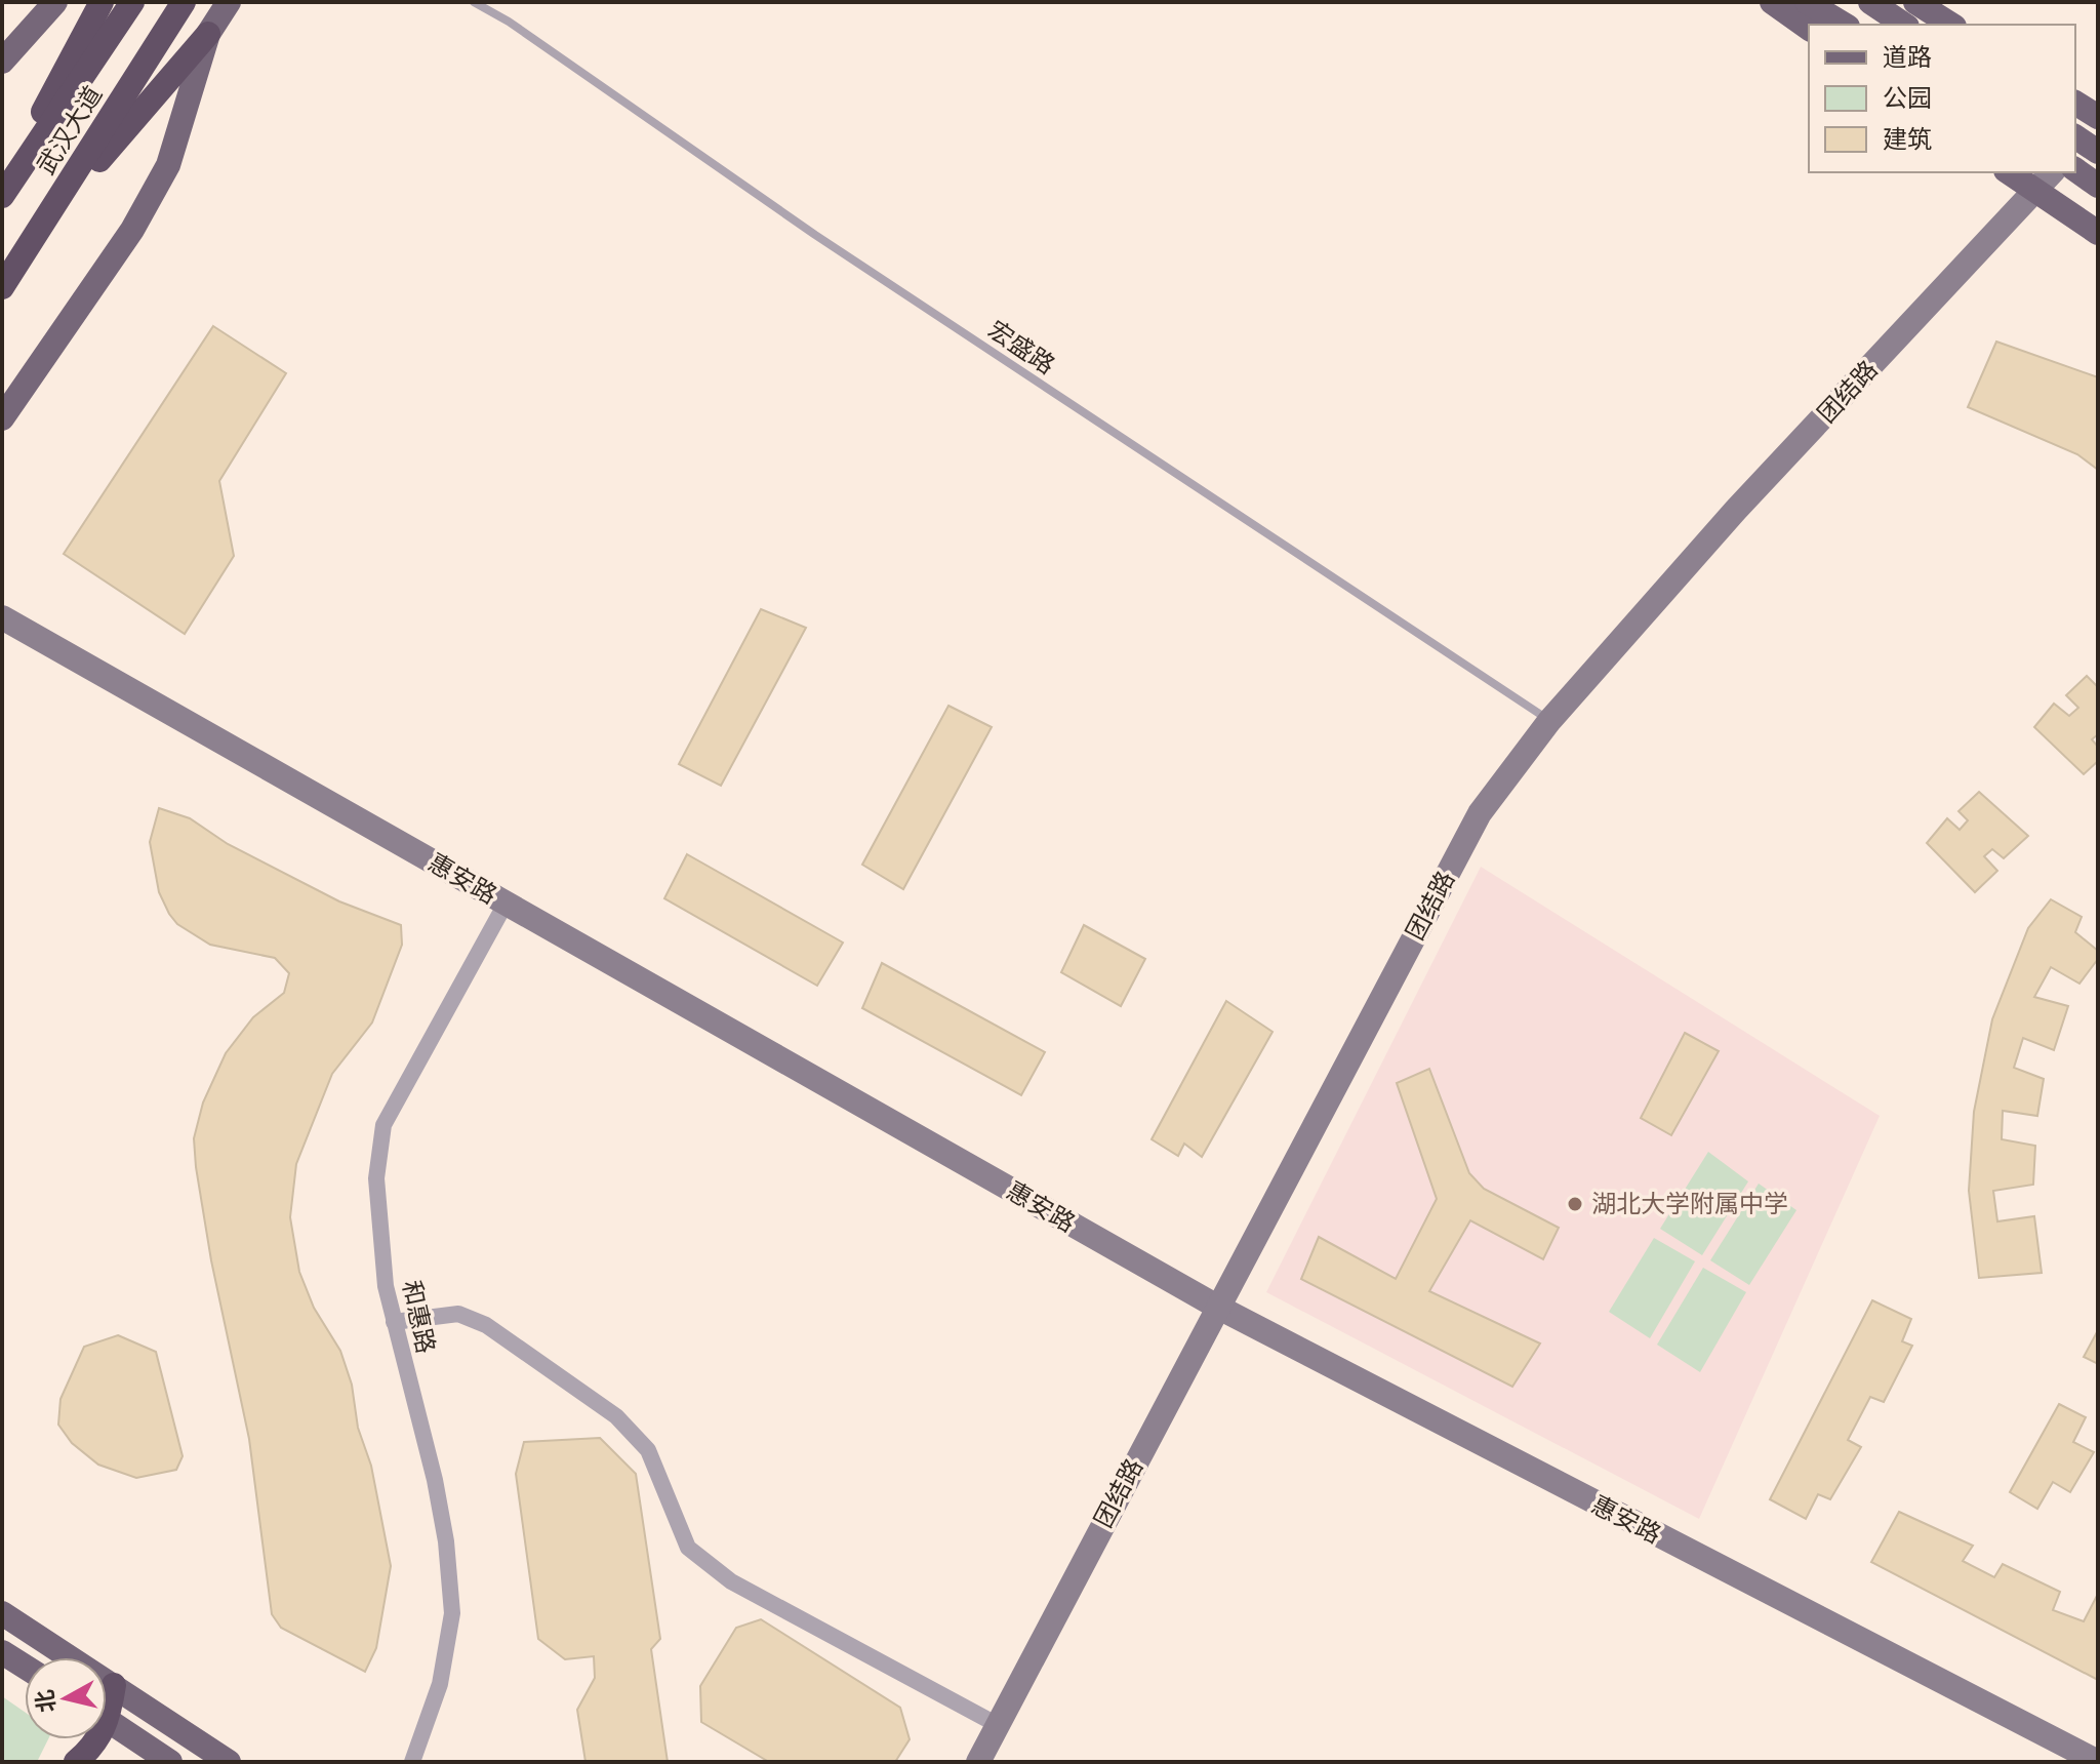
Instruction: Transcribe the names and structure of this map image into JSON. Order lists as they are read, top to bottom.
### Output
{
  "streets": {
    "highway": ["武汉大道"],
    "street": ["团结路", "惠安路", "和惠路"],
    "lane": ["宏盛路"]
  },
  "crossings": [
    ["宏盛路", "团结路"],
    ["团结路", "惠安路"],
    ["惠安路", "和惠路"]
  ],
  "places": ["湖北大学附属中学"],
  "legend": ["道路", "公园", "建筑"],
  "north": "left"
}
